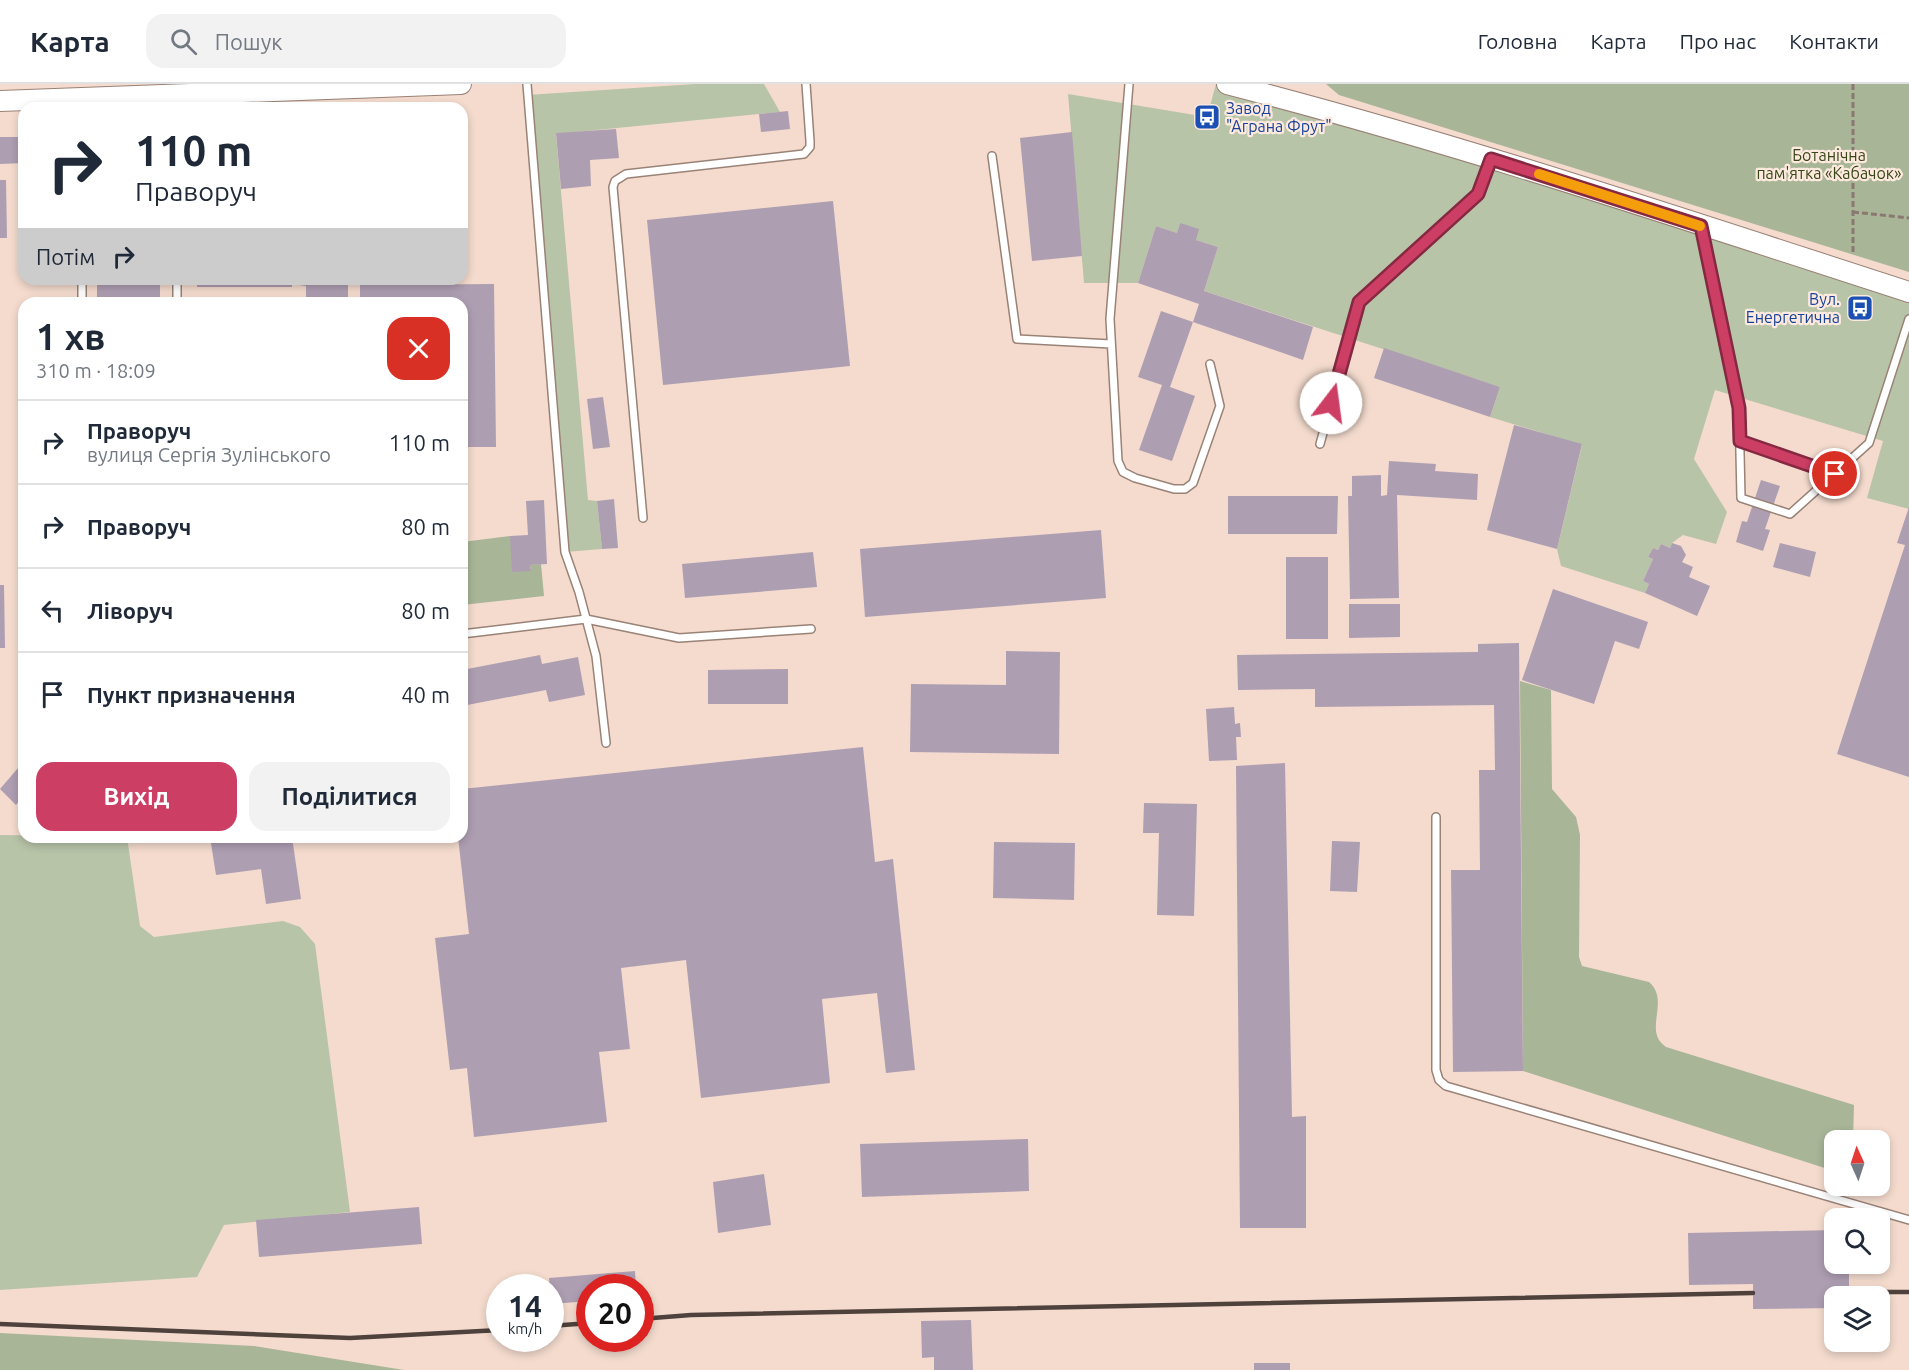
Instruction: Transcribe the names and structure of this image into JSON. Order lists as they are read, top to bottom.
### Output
{
  "parks": ["Ботанічна пам'ятка «Кабачок»"],
  "places": {
    "bus stop": ["Завод \"Аграна Фрут\"", "Вул. Енергетична"]
  },
  "north": "top",
  "page": {
    "header": "Карта",
    "search": "Пошук",
    "nav": [
      "Головна",
      "Карта",
      "Про нас",
      "Контакти"
    ],
    "turn": ["110 m", "Праворуч"],
    "then": "Потім",
    "heading": ["1 хв", "310 m · 18:09"],
    "list": [
      {
        "name": "Праворуч",
        "note": "вулиця Сергія Зулінського",
        "value": "110 m"
      },
      {
        "name": "Праворуч",
        "value": "80 m"
      },
      {
        "name": "Ліворуч",
        "value": "80 m"
      },
      {
        "name": "Пункт призначення",
        "value": "40 m"
      }
    ],
    "buttons": ["Вихід", "Поділитися"],
    "speed": "14 km/h",
    "limit": "20"
  }
}
